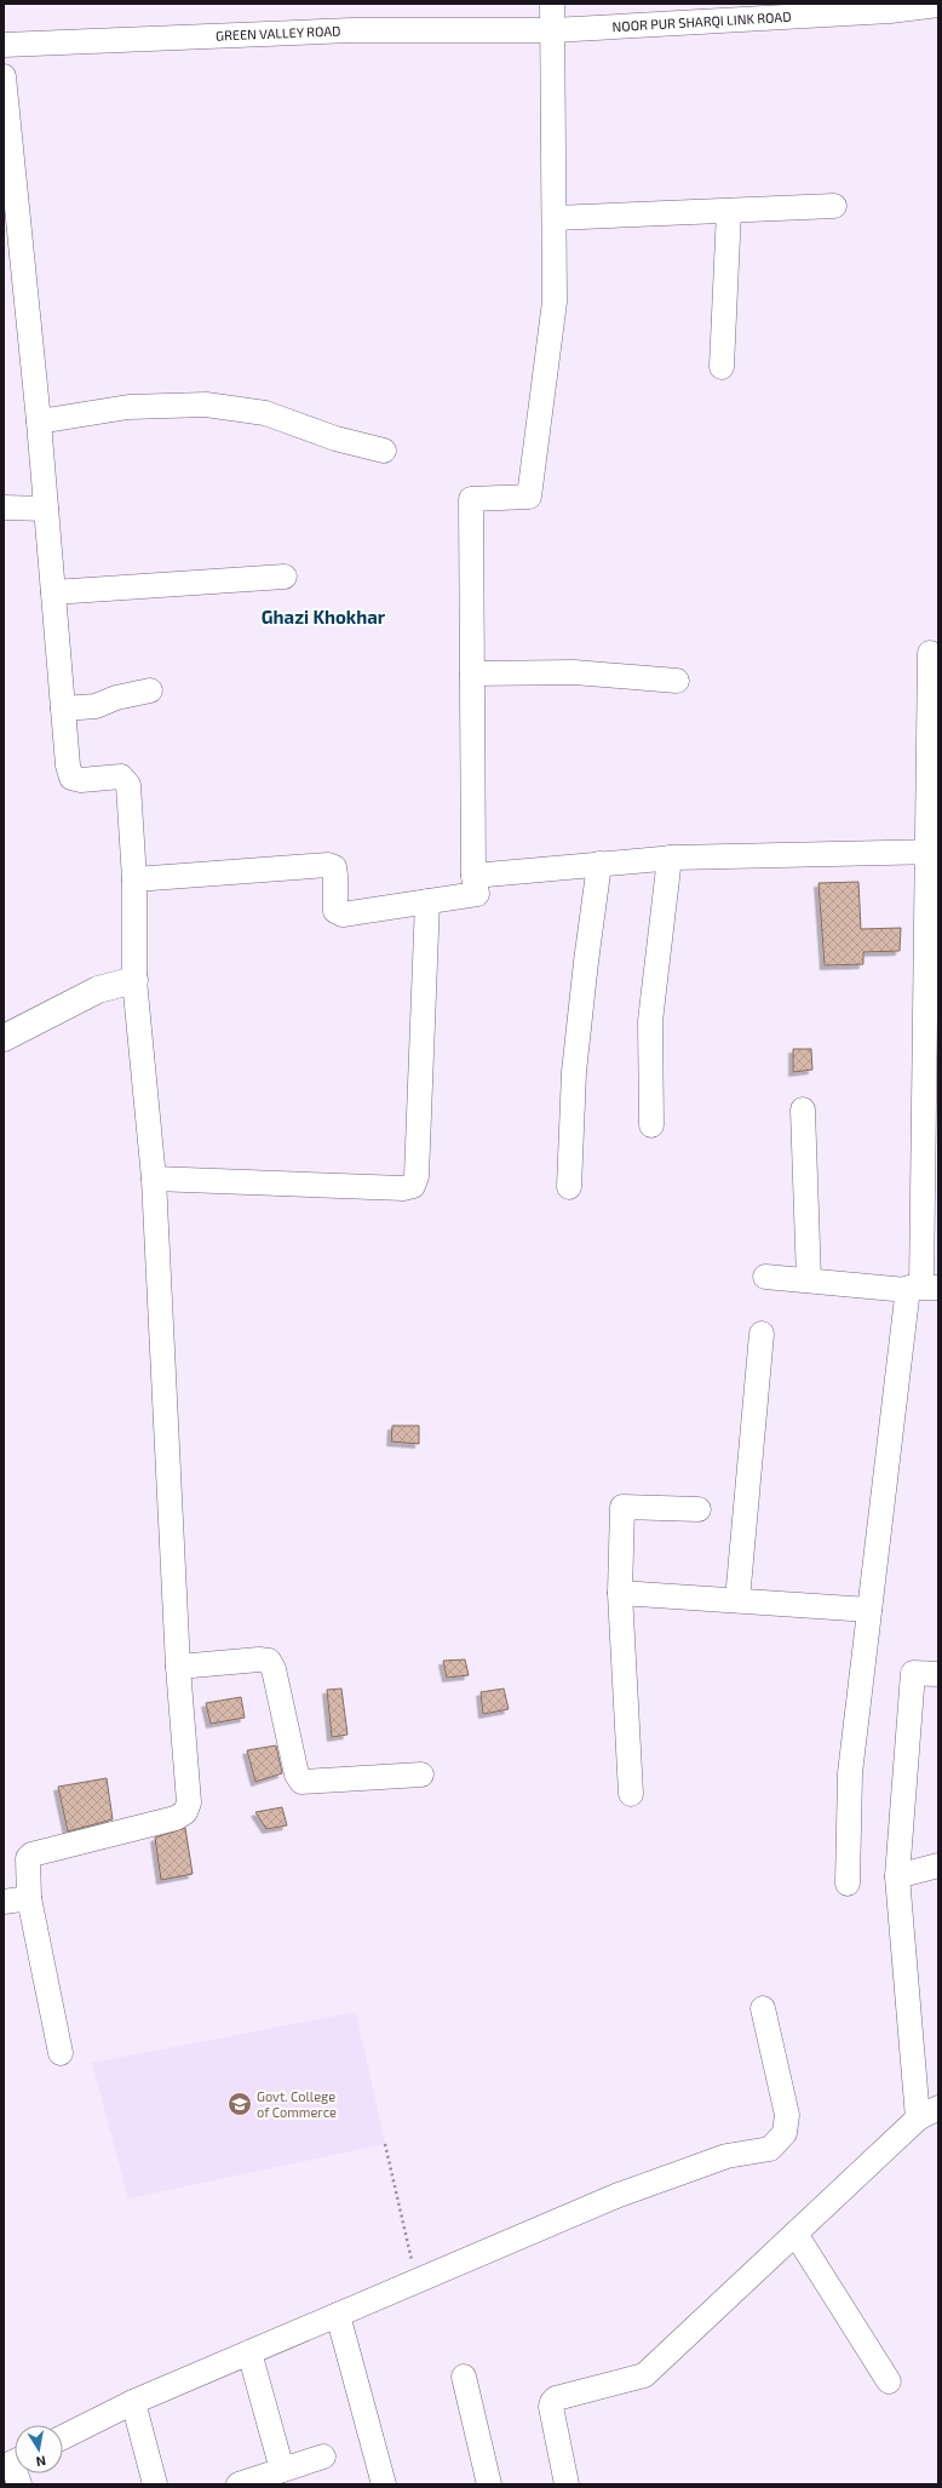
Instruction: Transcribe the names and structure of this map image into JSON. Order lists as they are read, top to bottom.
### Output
{
  "streets": {
    "street": ["NOOR PUR SHARQI LINK ROAD", "GREEN VALLEY ROAD"]
  },
  "crossings": [
    ["NOOR PUR SHARQI LINK ROAD", "GREEN VALLEY ROAD"]
  ],
  "districts": ["Ghazi Khokhar"],
  "places": {
    "school or university": ["Govt. College of Commerce"]
  },
  "north": "bottom"
}
